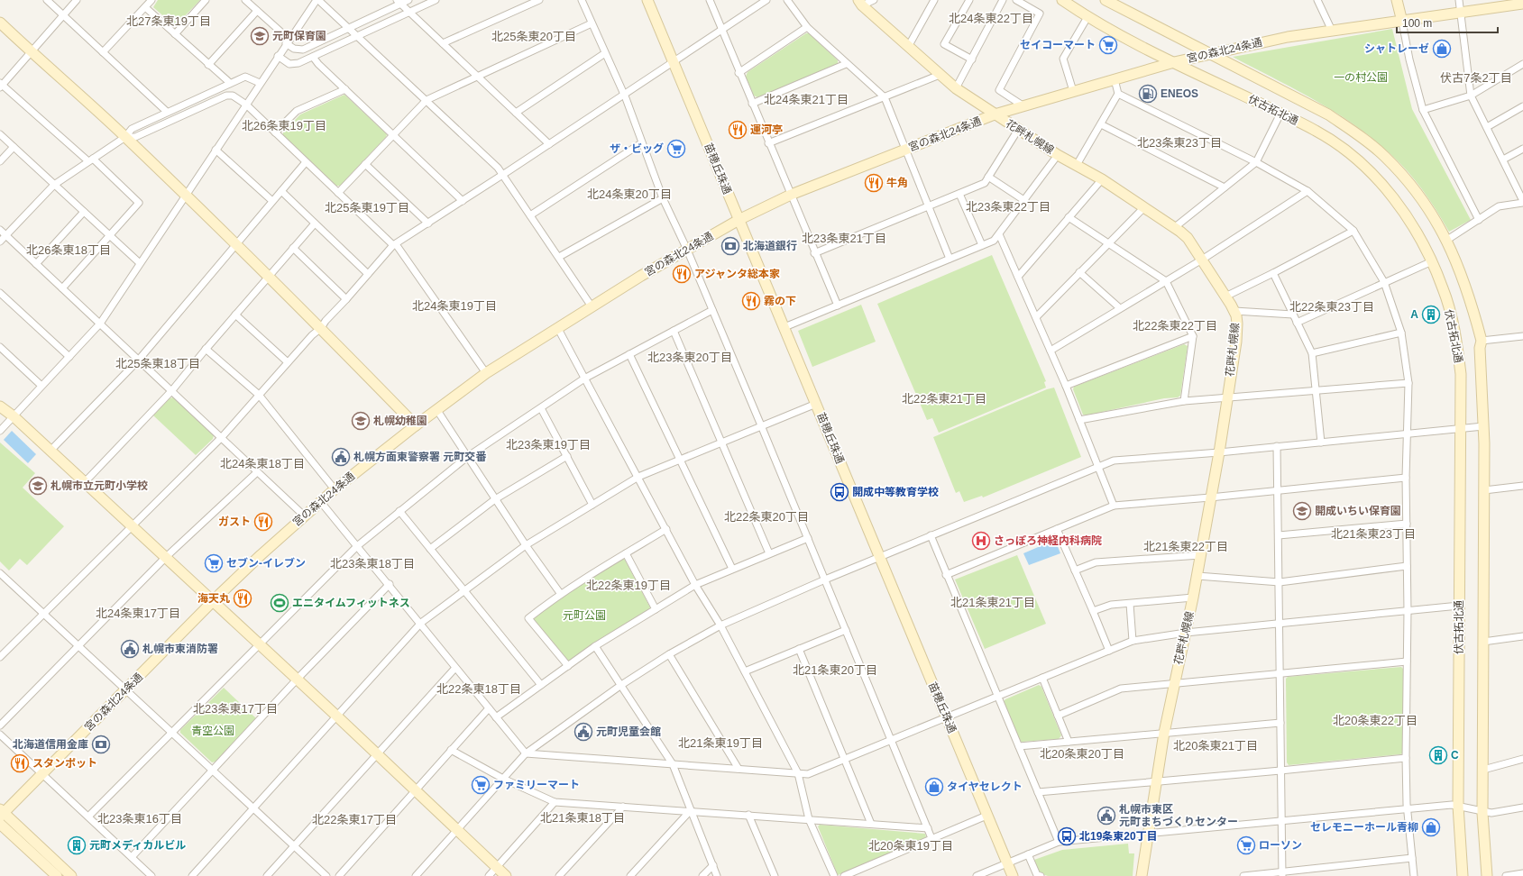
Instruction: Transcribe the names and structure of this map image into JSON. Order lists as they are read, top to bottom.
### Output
{
  "streets": {
    "street": [
      "宮の森北24条通",
      "伏古拓北通",
      "花畔札幌線",
      "苗穂丘珠通"
    ]
  },
  "crossings": [
    ["宮の森北24条通", "伏古拓北通"],
    ["宮の森北24条通", "花畔札幌線"],
    ["宮の森北24条通", "苗穂丘珠通"]
  ],
  "districts": [
    "北24条東22丁目",
    "北27条東19丁目",
    "北25条東20丁目",
    "伏古7条2丁目",
    "北24条東21丁目",
    "北26条東19丁目",
    "北23条東23丁目",
    "北24条東20丁目",
    "北23条東22丁目",
    "北25条東19丁目",
    "北23条東21丁目",
    "北26条東18丁目",
    "北24条東19丁目",
    "北22条東23丁目",
    "北22条東22丁目",
    "北23条東20丁目",
    "北25条東18丁目",
    "北22条東21丁目",
    "北23条東19丁目",
    "北24条東18丁目",
    "北22条東20丁目",
    "北21条東23丁目",
    "北21条東22丁目",
    "北23条東18丁目",
    "北22条東19丁目",
    "北21条東21丁目",
    "北24条東17丁目",
    "北21条東20丁目",
    "北22条東18丁目",
    "北23条東17丁目",
    "北20条東22丁目",
    "北21条東19丁目",
    "北20条東21丁目",
    "北20条東20丁目",
    "北21条東18丁目",
    "北23条東16丁目",
    "北22条東17丁目",
    "北20条東19丁目"
  ],
  "parks": ["一の村公園", "元町公園", "青空公園"],
  "places": {
    "school or university": [
      "元町保育園",
      "札幌幼稚園",
      "札幌市立元町小学校",
      "開成いちい保育園"
    ],
    "supermarket": [
      "セイコーマート",
      "ザ・ビッグ",
      "セブン-イレブン",
      "ファミリーマート",
      "ローソン"
    ],
    "shop": ["シャトレーゼ", "タイヤセレクト", "セレモニーホール青柳"],
    "fuel station": ["ENEOS"],
    "restaurant": [
      "運河亭",
      "牛角",
      "アジャンタ総本家",
      "霧の下",
      "ガスト",
      "海天丸",
      "スタンポット"
    ],
    "bank": ["北海道銀行", "北海道信用金庫"],
    "building": ["A", "C", "元町メディカルビル"],
    "public building": [
      "札幌方面東警察署 元町交番",
      "札幌市東消防署",
      "元町児童会館",
      "札幌市東区 元町まちづくりセンター"
    ],
    "bus stop": ["開成中等教育学校", "北19条東20丁目"],
    "hospital": ["さっぽろ神経内科病院"],
    "sports": ["エニタイムフィットネス"]
  },
  "scale_bar": "100 m"
}
